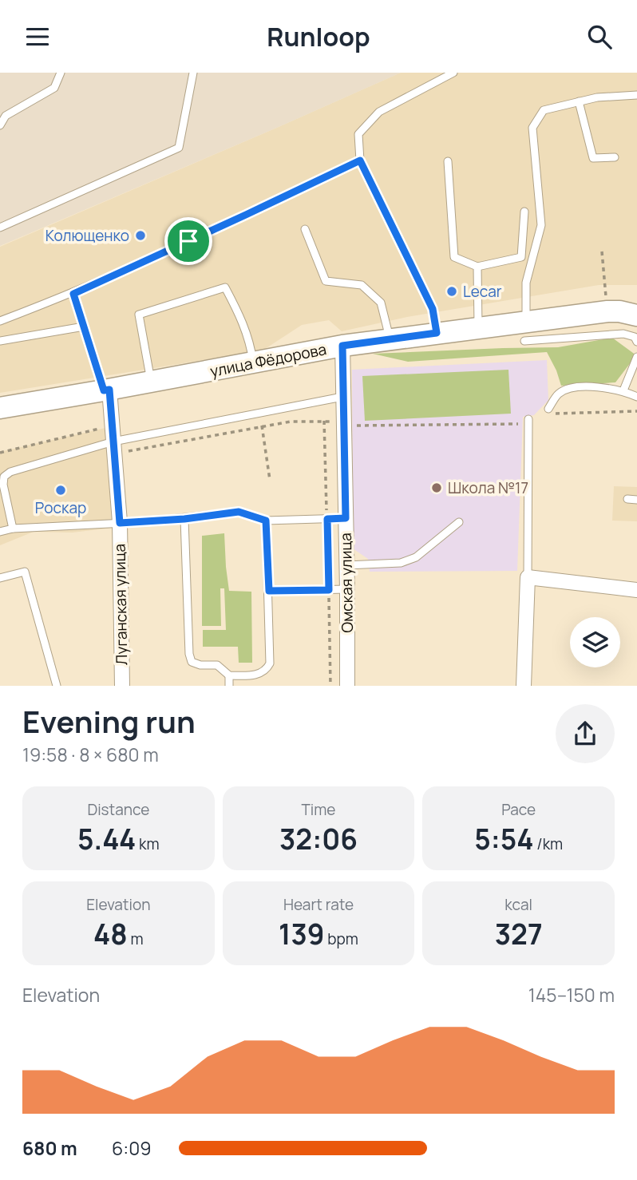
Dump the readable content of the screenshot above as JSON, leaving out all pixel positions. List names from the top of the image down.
{
  "streets": {
    "main road": ["улица Фёдорова"],
    "street": ["Омская улица", "Луганская улица"]
  },
  "crossings": [
    ["улица Фёдорова", "Омская улица"],
    ["улица Фёдорова", "Луганская улица"]
  ],
  "places": [
    "Колющенко",
    "Lecar",
    "Школа №17",
    "Роскар"
  ],
  "page": {
    "header": "Runloop",
    "heading": ["Evening run", "19:58 · 8 × 680 m"],
    "stats": [
      ["Distance", "5.44 km"],
      ["Time", "32:06"],
      ["Pace", "5:54 /km"],
      ["Elevation", "48 m"],
      ["Heart rate", "139 bpm"],
      ["kcal", "327"]
    ],
    "chart": ["Elevation", "145–150 m"],
    "list": [
      {
        "name": "680 m",
        "note": "6:09"
      }
    ]
  }
}
